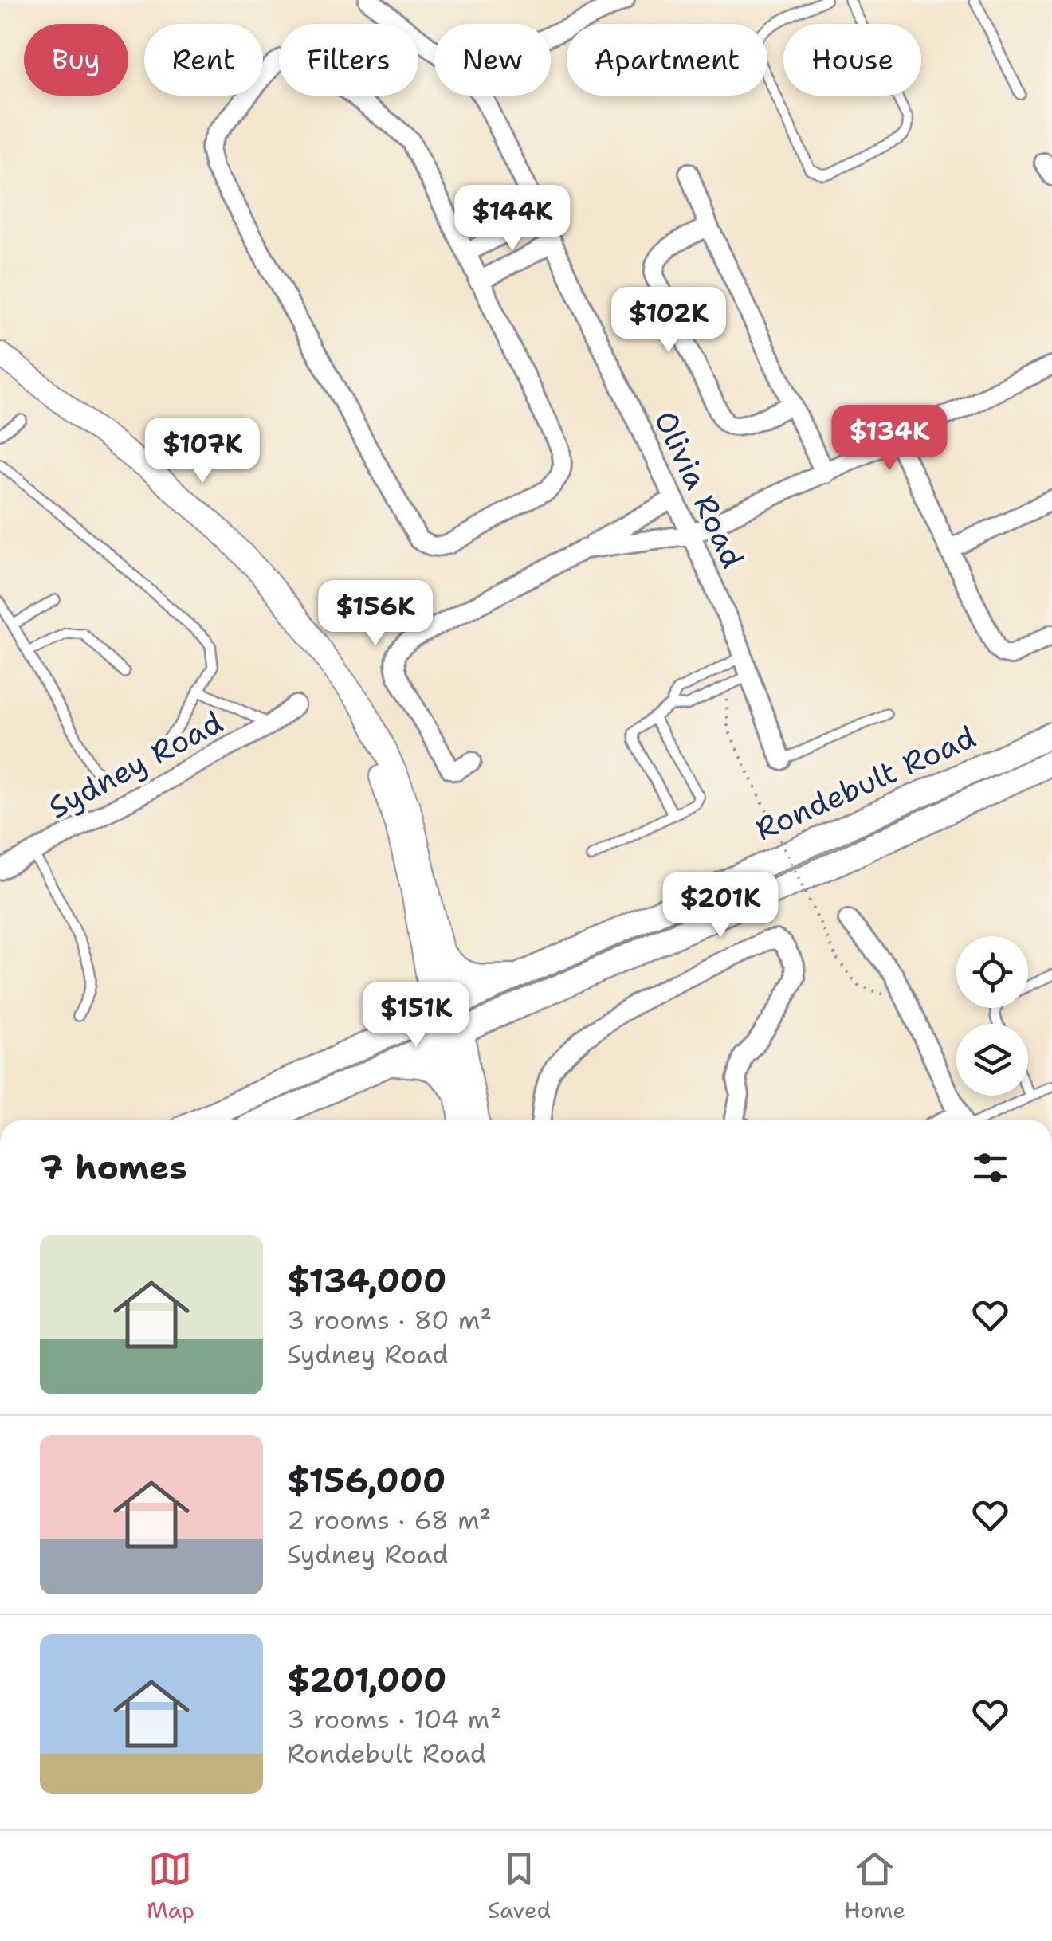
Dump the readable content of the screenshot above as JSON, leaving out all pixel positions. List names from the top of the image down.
{
  "streets": {
    "main road": ["Rondebult Road"],
    "street": ["Olivia Road", "Sydney Road"]
  },
  "page": {
    "chip": [
      "Buy",
      "Rent",
      "Filters",
      "New",
      "Apartment",
      "House"
    ],
    "price": [
      "$144K",
      "$102K",
      "$134K",
      "$107K",
      "$156K",
      "$201K",
      "$151K"
    ],
    "heading": "7 homes",
    "list": [
      {
        "name": "$134,000",
        "note": "3 rooms · 80 m² · Sydney Road"
      },
      {
        "name": "$156,000",
        "note": "2 rooms · 68 m² · Sydney Road"
      },
      {
        "name": "$201,000",
        "note": "3 rooms · 104 m² · Rondebult Road"
      }
    ],
    "tabs": ["Map", "Saved", "Home"]
  }
}
